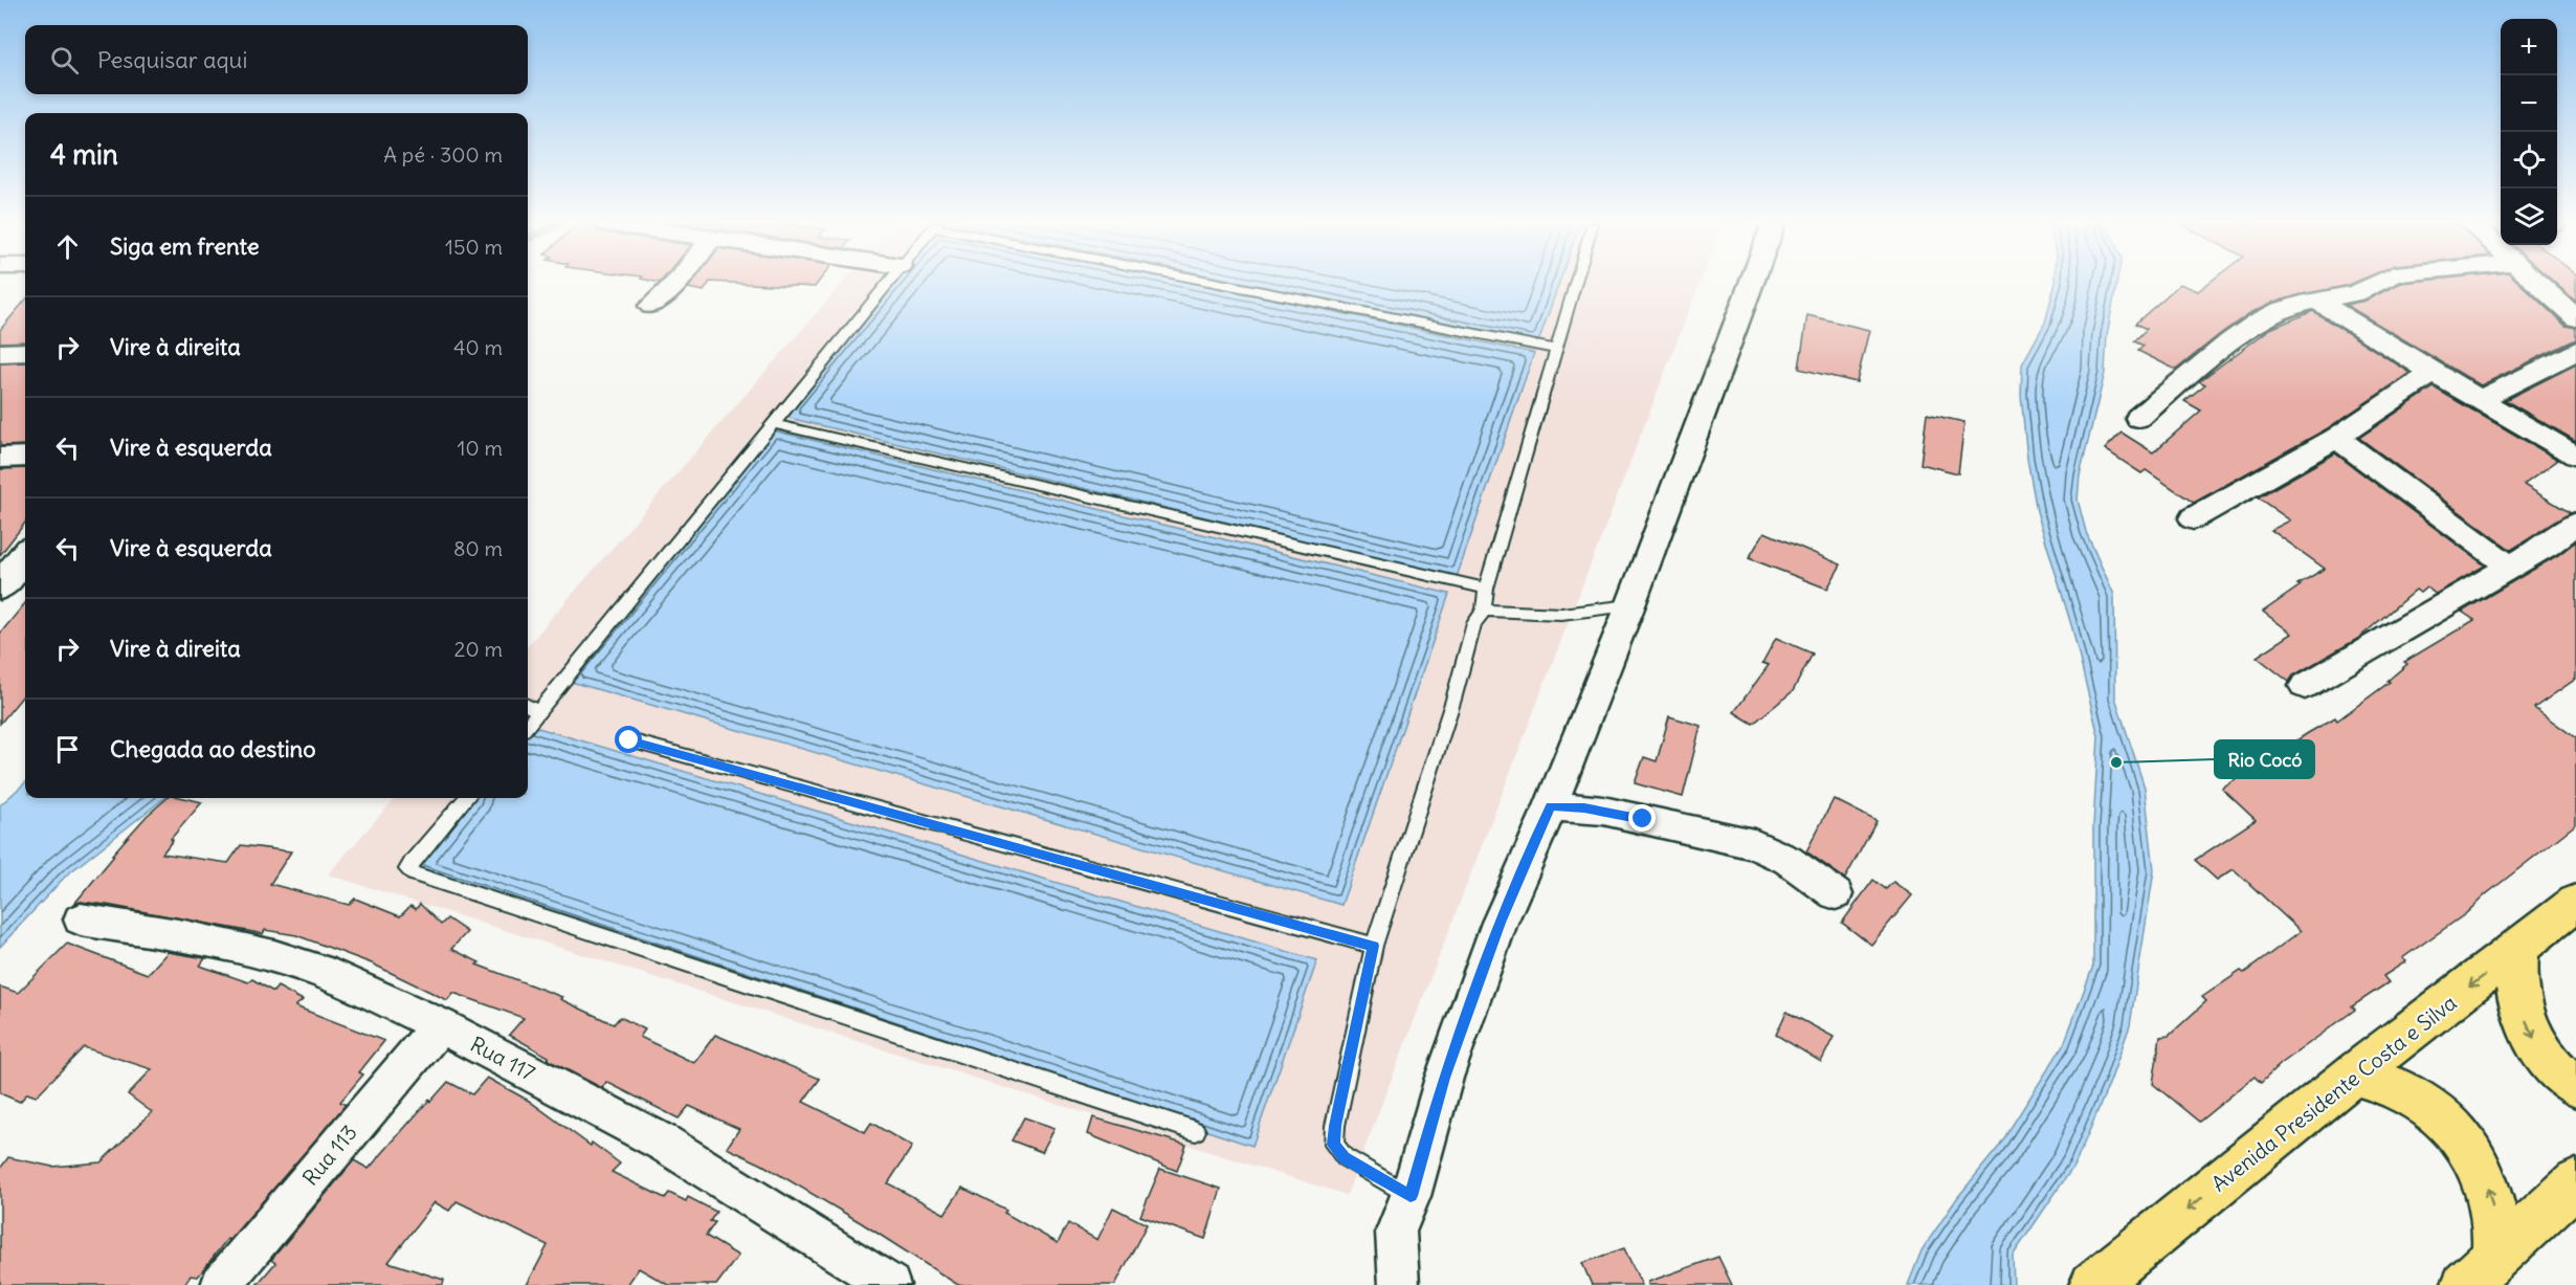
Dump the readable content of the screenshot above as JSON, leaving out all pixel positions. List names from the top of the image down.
{
  "streets": {
    "main road": ["Avenida Presidente Costa e Silva"],
    "street": ["Rua 117", "Rua 113"]
  },
  "crossings": [
    ["Rua 117", "Rua 113"]
  ],
  "one_way": ["Avenida Presidente Costa e Silva"],
  "places": ["Rio Cocó"],
  "page": {
    "map_buttons": ["+", "−"],
    "search": "Pesquisar aqui",
    "heading": ["4 min", "A pé · 300 m"],
    "list": [
      ["Siga em frente", "150 m"],
      ["Vire à direita", "40 m"],
      ["Vire à esquerda", "10 m"],
      ["Vire à esquerda", "80 m"],
      ["Vire à direita", "20 m"],
      "Chegada ao destino"
    ]
  }
}
